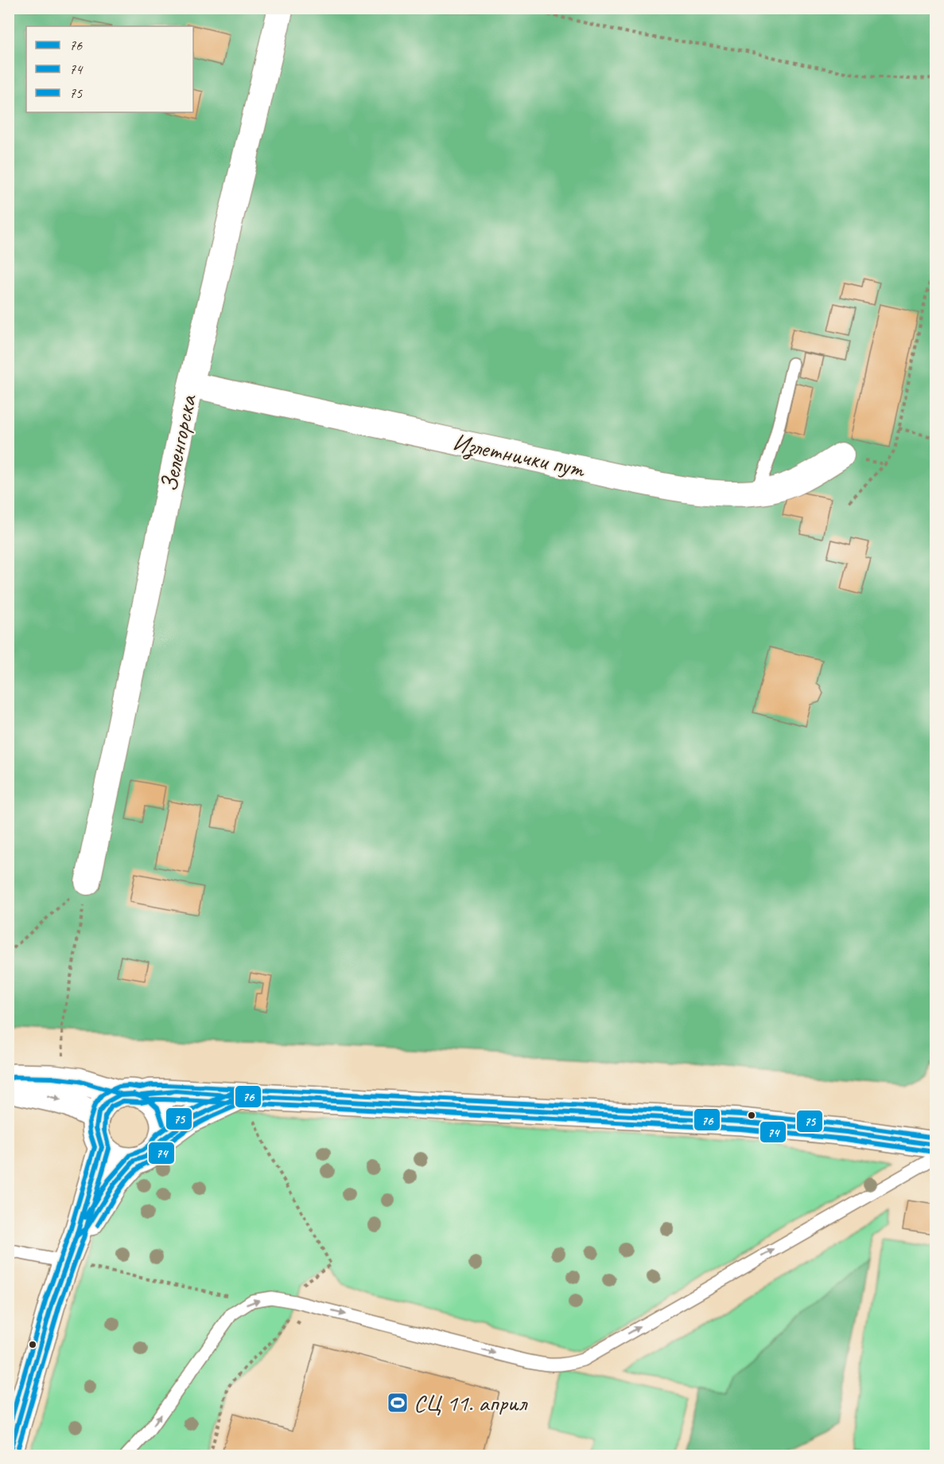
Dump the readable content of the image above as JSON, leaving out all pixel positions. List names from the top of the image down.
{
  "streets": {
    "street": ["Зеленгорска", "Излетнички пут"]
  },
  "crossings": [
    ["Зеленгорска", "Излетнички пут"]
  ],
  "places": {
    "sports": ["СЦ 11. април"]
  },
  "lines": ["transit line 76", "transit line 75", "transit line 74"],
  "legend": ["76", "74", "75"]
}
